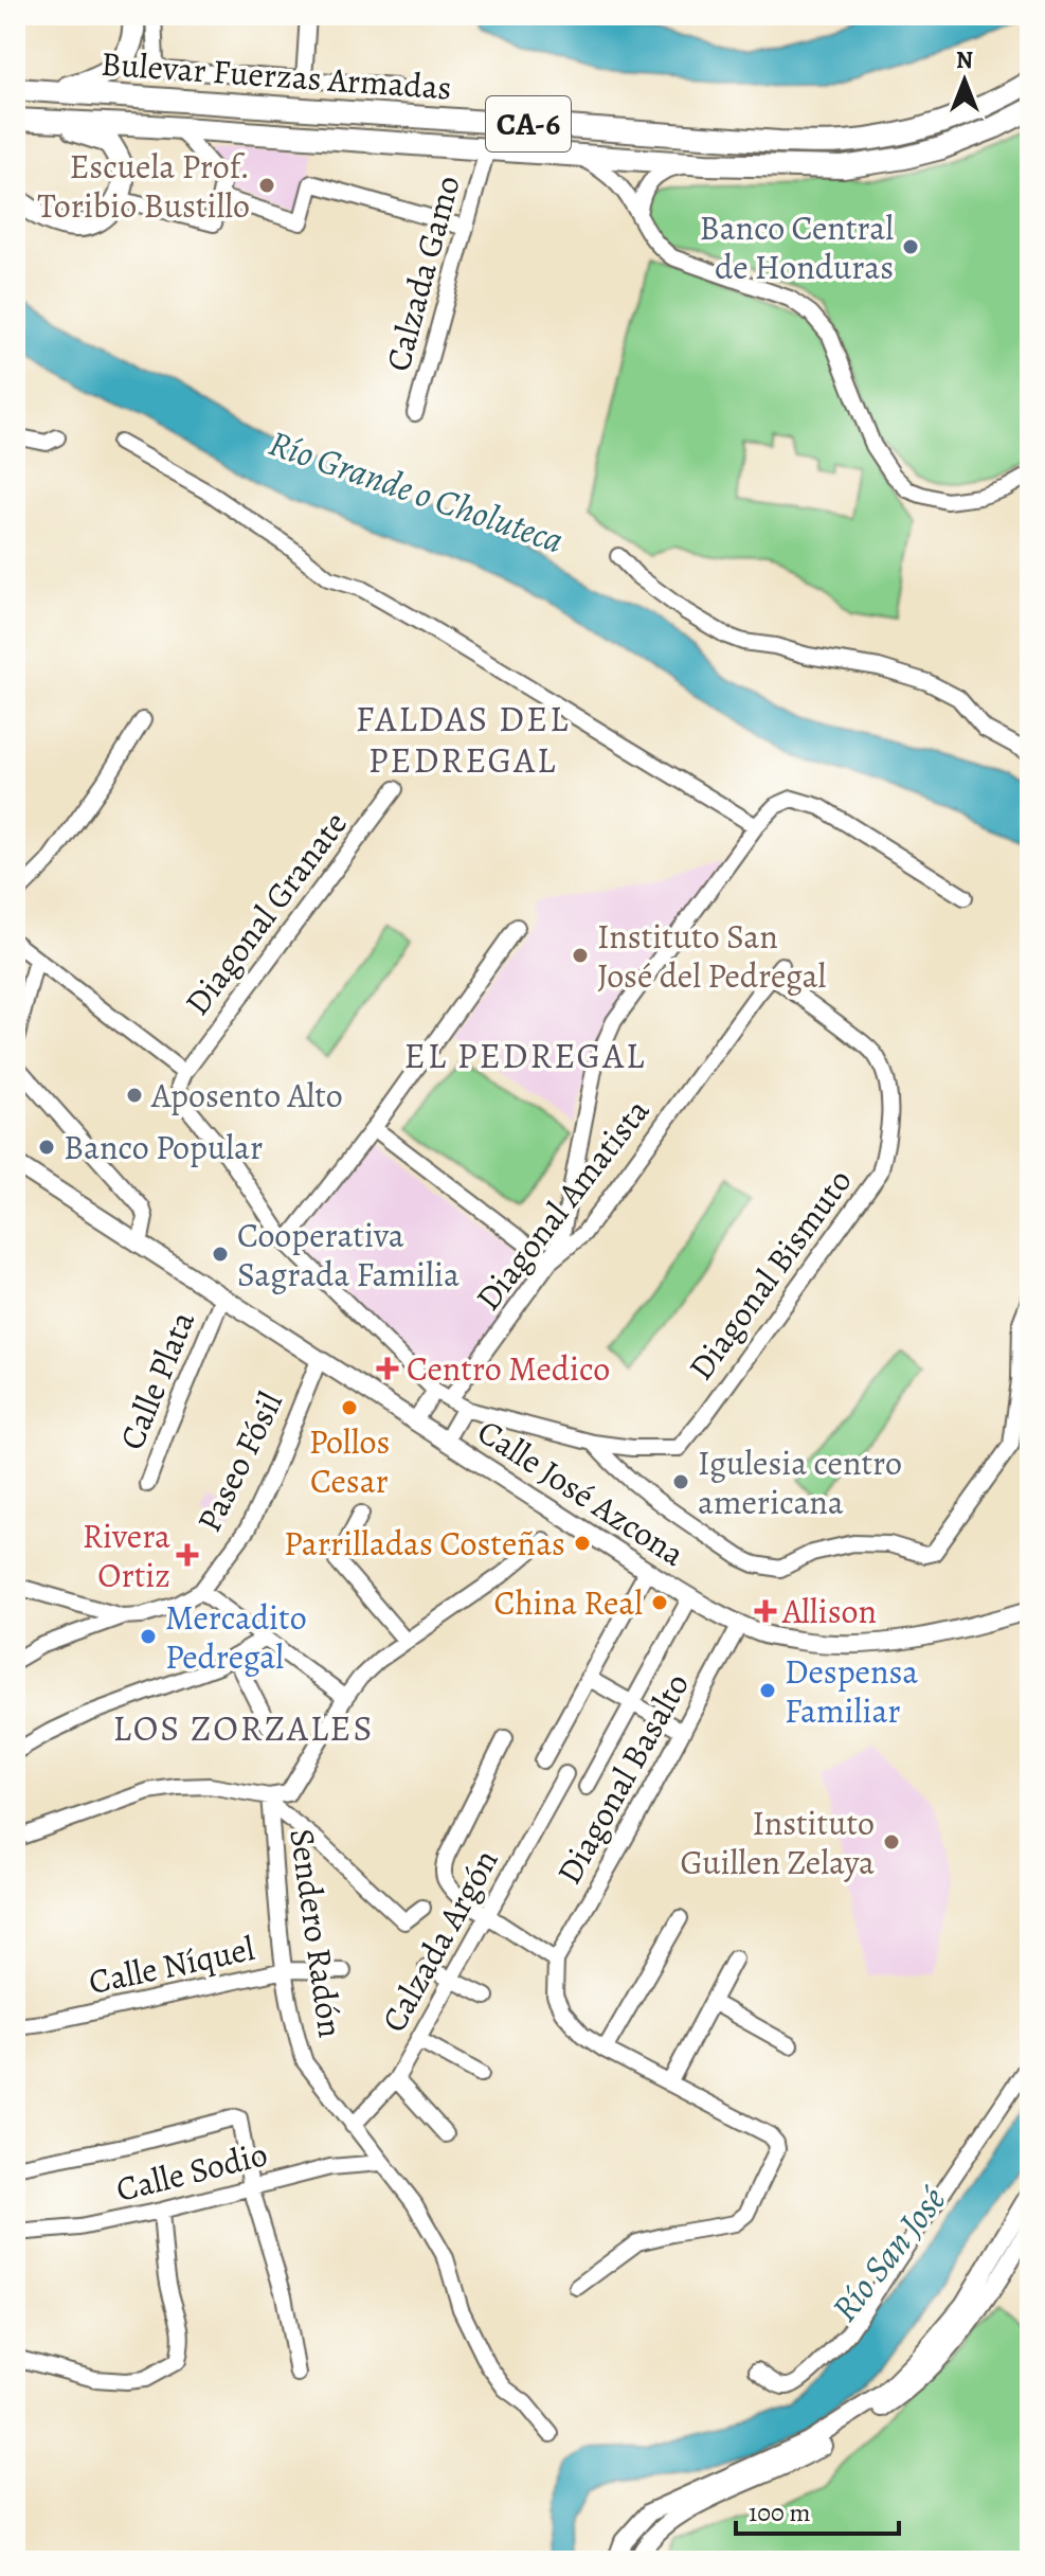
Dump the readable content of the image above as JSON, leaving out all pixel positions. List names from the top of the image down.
{
  "streets": {
    "highway": ["Bulevar Fuerzas Armadas", "CA-6"],
    "main road": ["Calle José Azcona"],
    "street": [
      "Calzada Gamo",
      "Diagonal Granate",
      "Diagonal Amatista",
      "Diagonal Bismuto",
      "Calle Plata",
      "Paseo Fósil",
      "Diagonal Basalto",
      "Sendero Radón",
      "Calzada Argón",
      "Calle Níquel",
      "Calle Sodio"
    ]
  },
  "crossings": [
    ["Bulevar Fuerzas Armadas", "Calzada Gamo"],
    ["Diagonal Amatista", "Diagonal Bismuto"],
    ["Calle Plata", "Calle José Azcona"],
    ["Paseo Fósil", "Calle José Azcona"],
    ["Calle José Azcona", "Diagonal Basalto"],
    ["Sendero Radón", "Calzada Argón"],
    ["Sendero Radón", "Calle Níquel"],
    ["Sendero Radón", "Calle Sodio"]
  ],
  "districts": ["FALDAS DEL PEDREGAL", "EL PEDREGAL", "LOS ZORZALES"],
  "water": ["Río Grande o Choluteca", "Río San José"],
  "places": {
    "other": [
      "Escuela Prof. Toribio Bustillo",
      "Banco Central de Honduras",
      "Instituto San José del Pedregal",
      "Aposento Alto",
      "Banco Popular",
      "Cooperativa Sagrada Familia",
      "Pollos Cesar",
      "Igulesia centro americana",
      "Parrilladas Costeñas",
      "China Real",
      "Mercadito Pedregal",
      "Despensa Familiar",
      "Instituto Guillen Zelaya"
    ],
    "health": ["Centro Medico", "Rivera Ortiz", "Allison"]
  },
  "scale_bar": "100 m",
  "north": "top"
}
